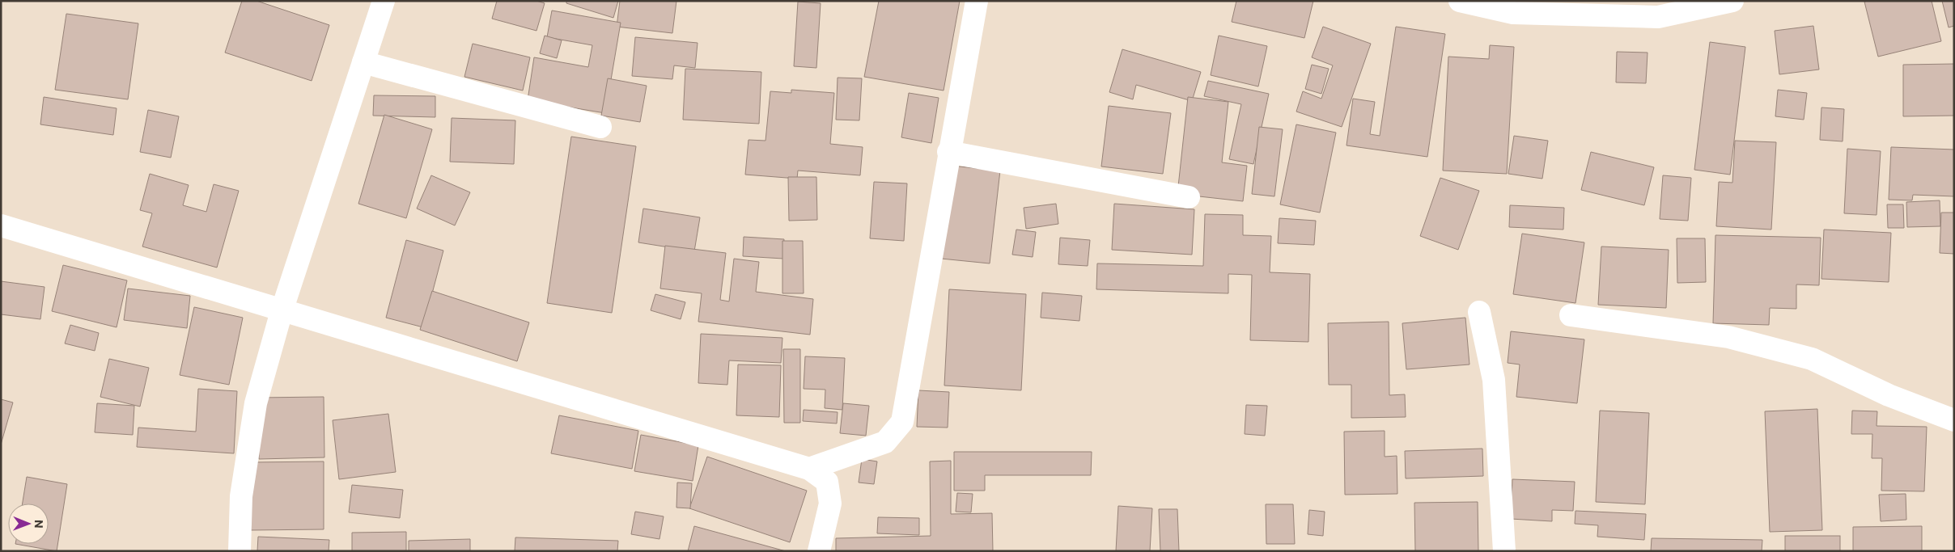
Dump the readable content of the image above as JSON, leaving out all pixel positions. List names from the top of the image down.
{
  "north": "right"
}
